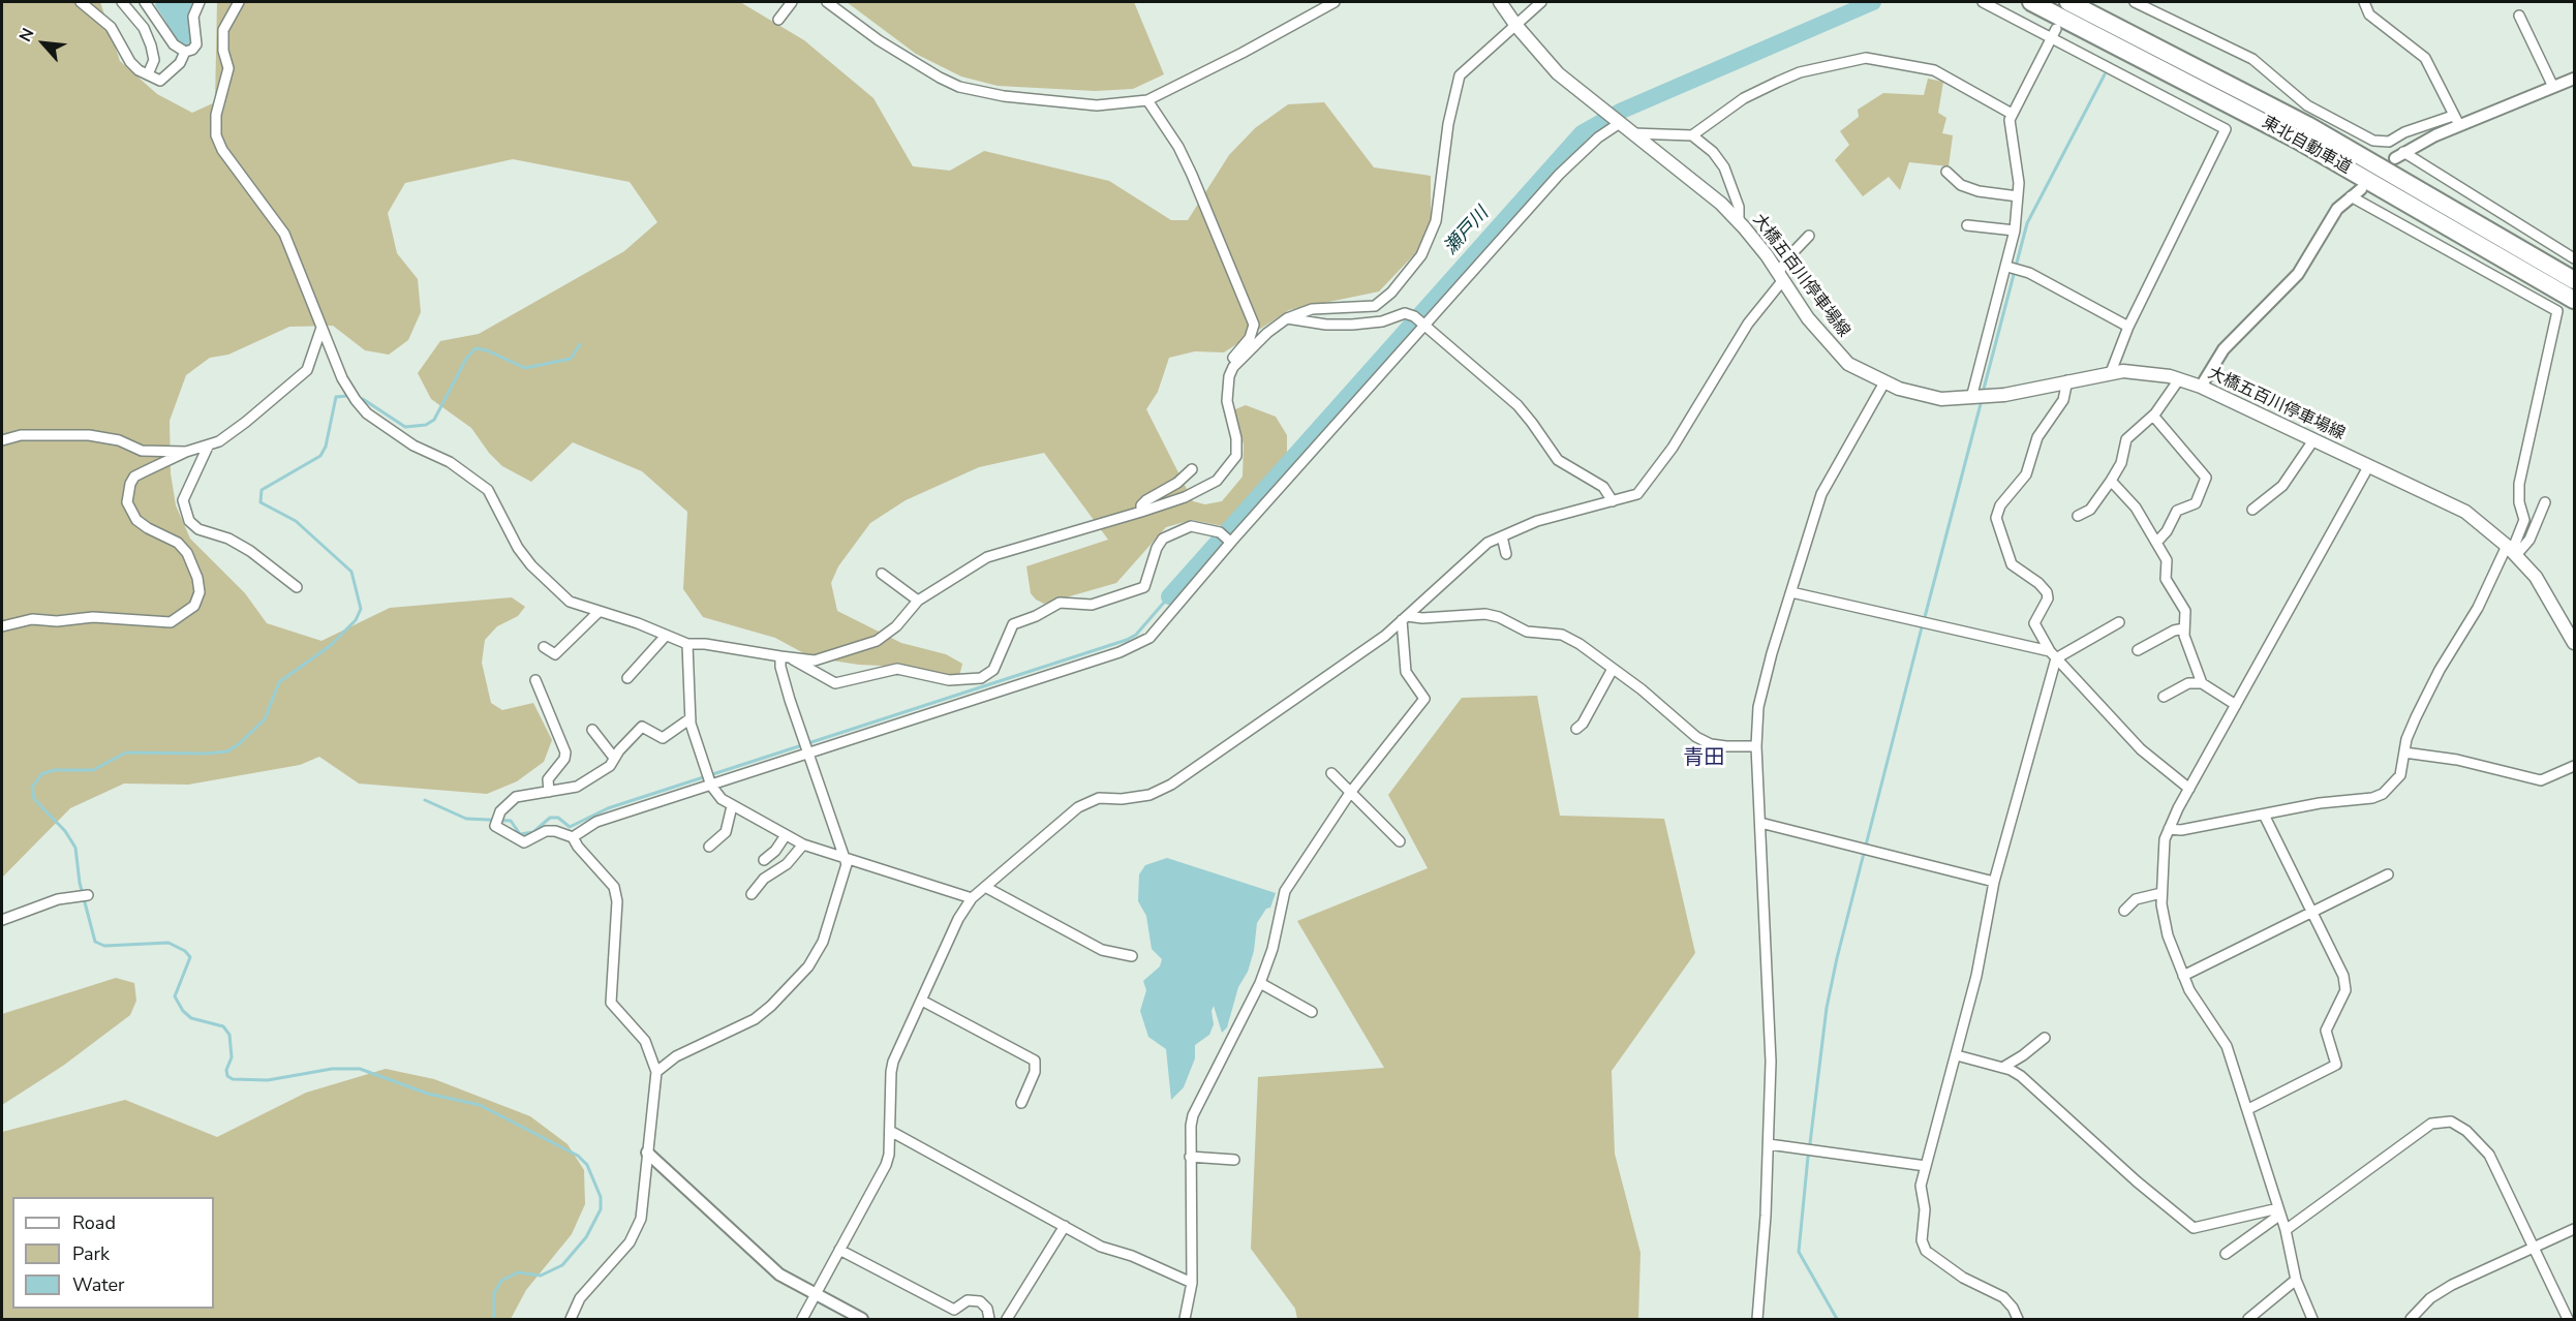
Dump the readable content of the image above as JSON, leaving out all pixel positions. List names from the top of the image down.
{
  "streets": {
    "highway": ["東北自動車道"],
    "main road": ["大橋五百川停車場線"]
  },
  "districts": ["青田"],
  "water": ["瀬戸川"],
  "legend": ["Road", "Park", "Water"],
  "north": "top left"
}
